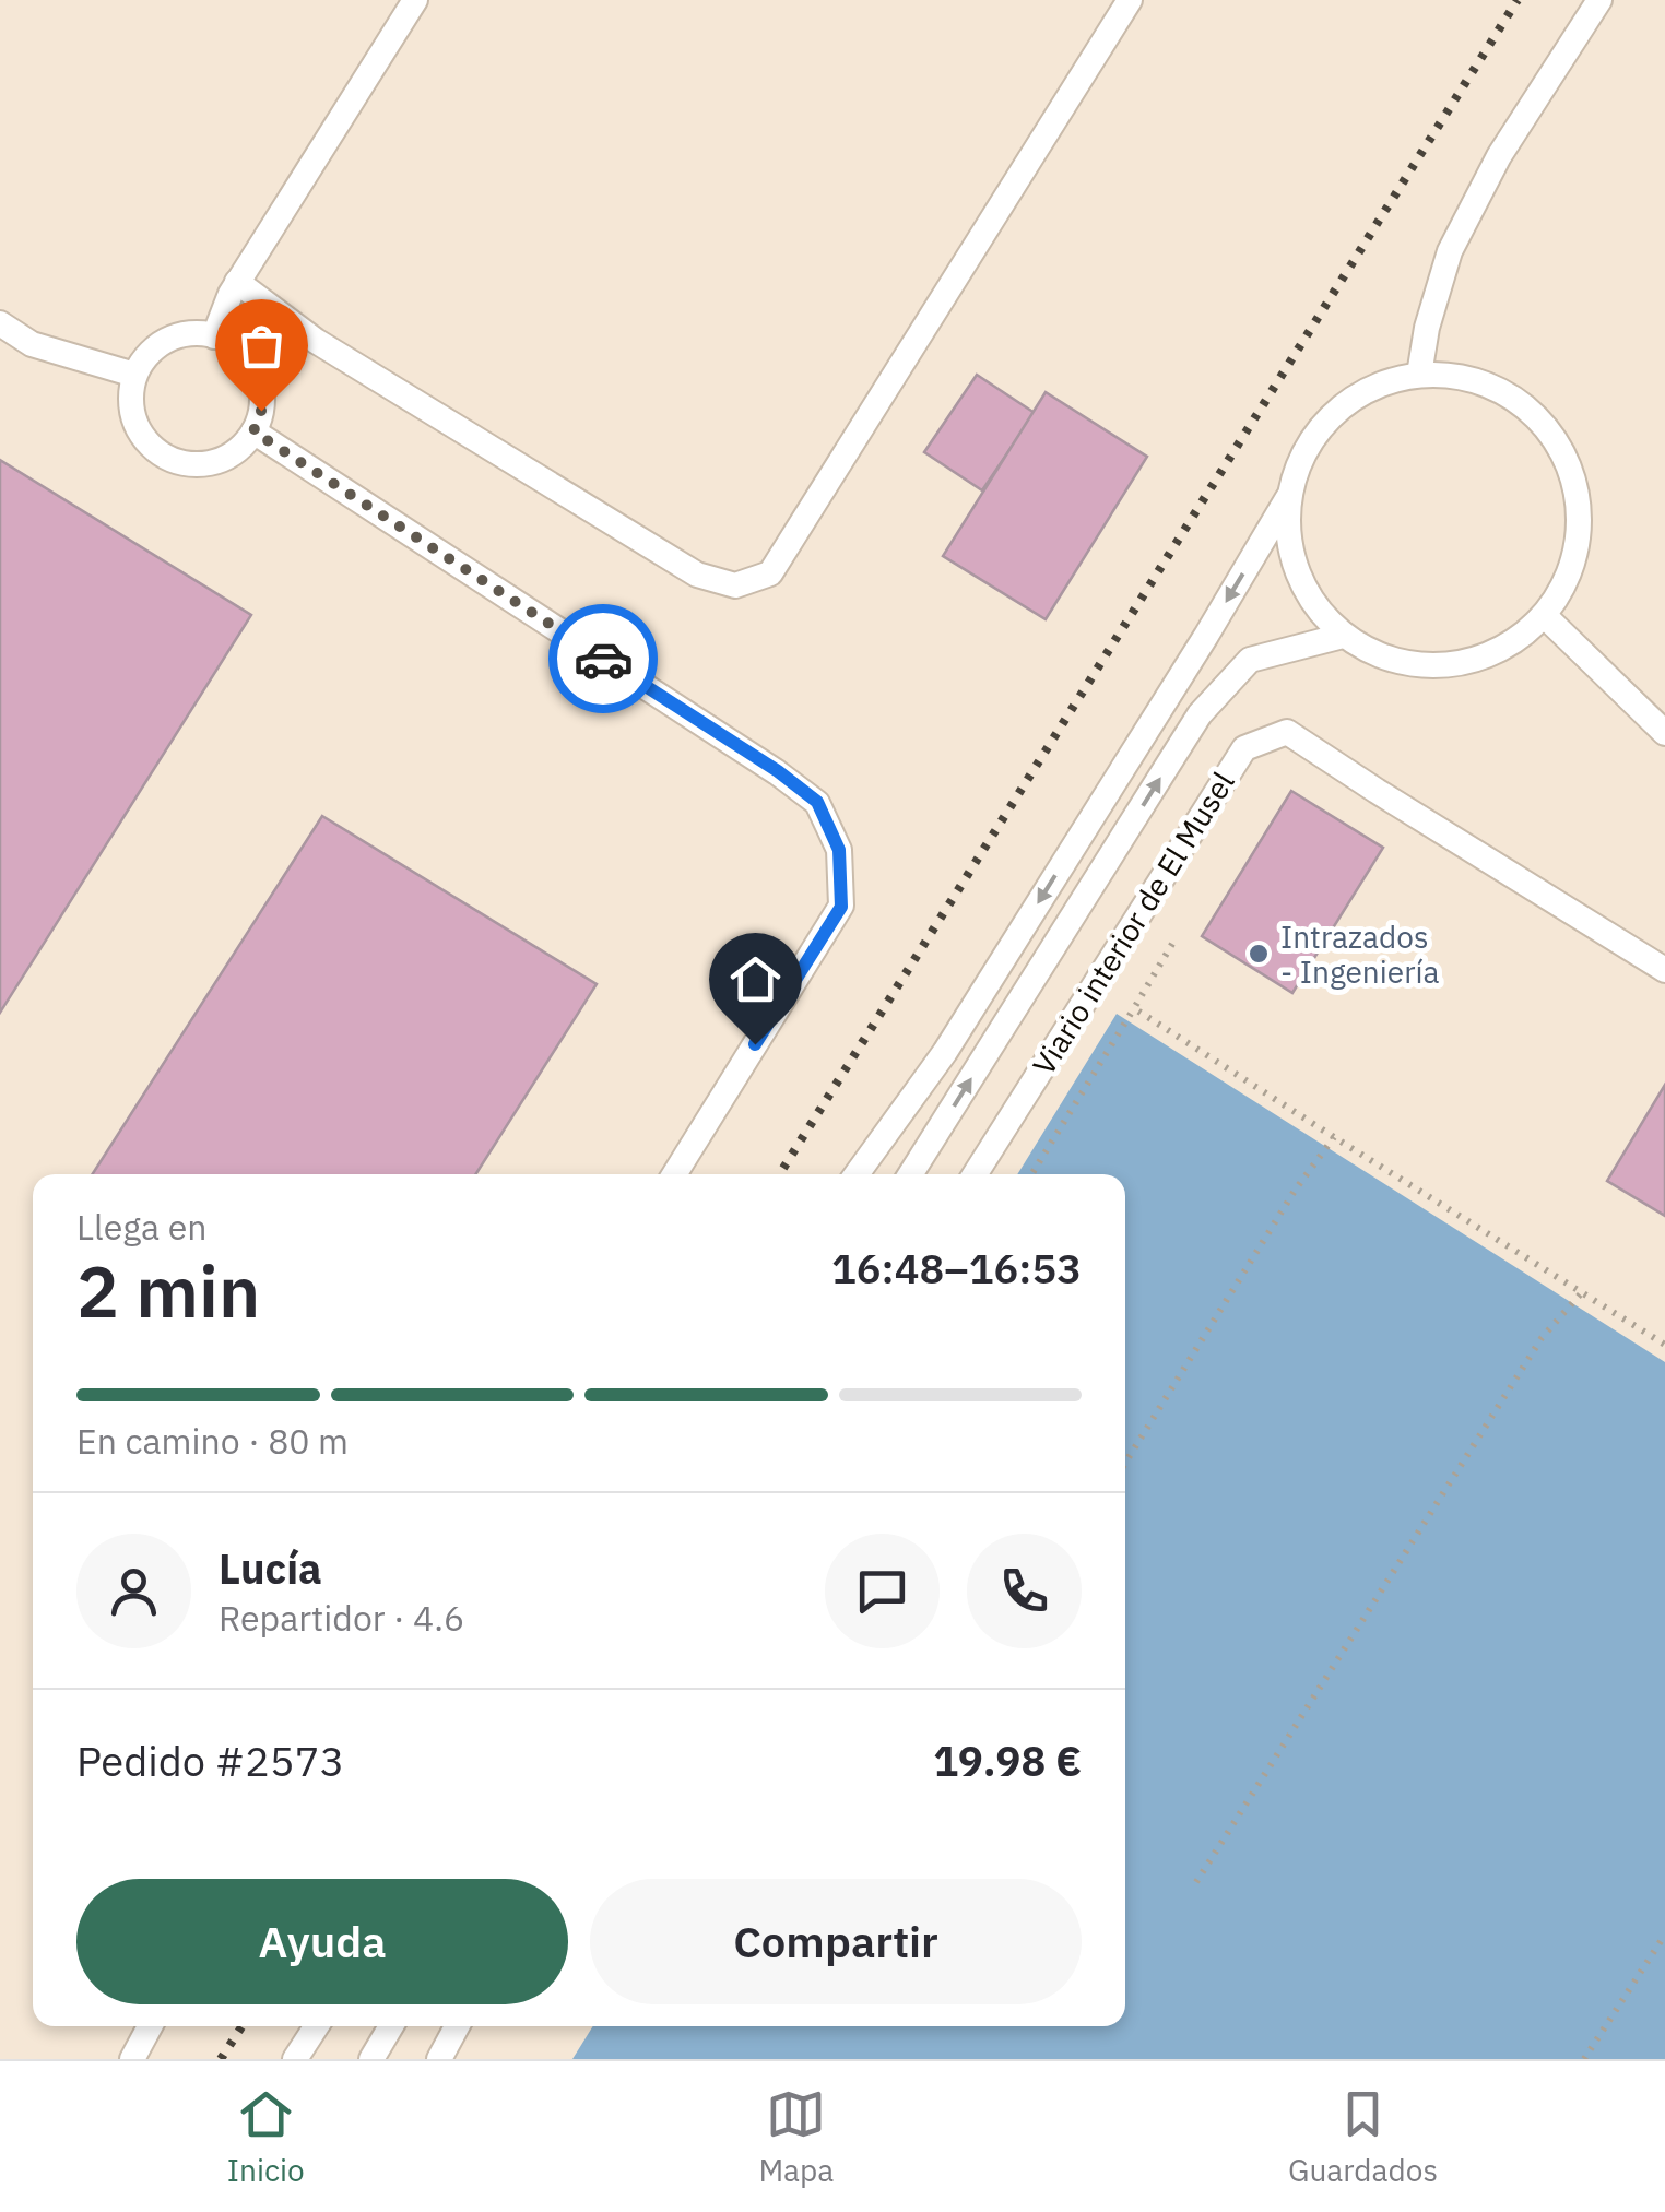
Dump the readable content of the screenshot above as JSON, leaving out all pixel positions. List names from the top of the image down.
{
  "streets": {
    "lane": ["Viario interior de El Musel"]
  },
  "places": ["Intrazados - Ingeniería"],
  "page": {
    "heading": ["2 min", "Llega en", "16:48–16:53"],
    "panel": [
      "Lucía",
      "Repartidor · 4.6",
      "Pedido #2573",
      "19.98 €"
    ],
    "bar": "En camino · 80 m",
    "buttons": ["Ayuda", "Compartir"],
    "tabs": ["Inicio", "Mapa", "Guardados"]
  }
}
